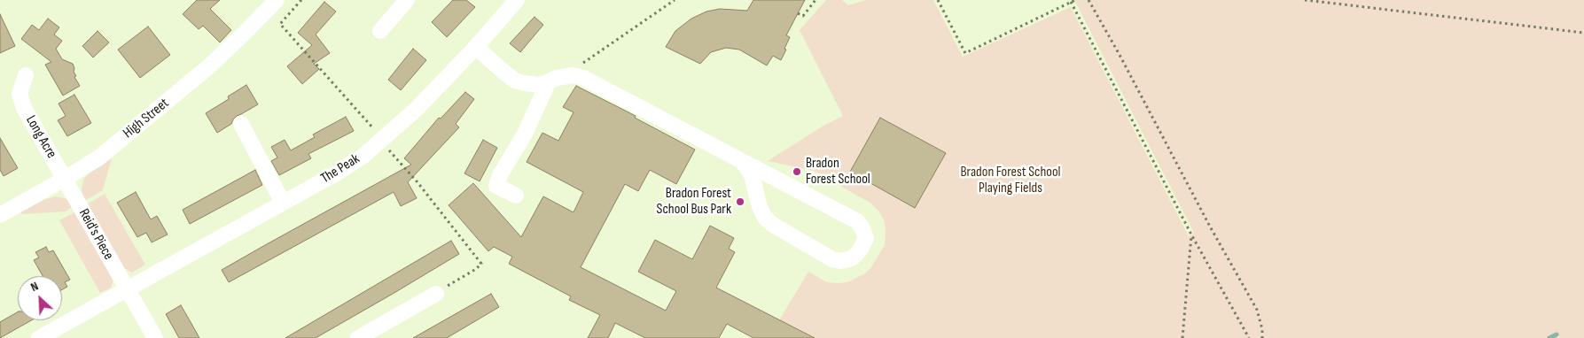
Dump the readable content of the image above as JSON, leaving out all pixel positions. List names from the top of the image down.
{
  "streets": {
    "street": [
      "High Street",
      "Long Acre",
      "The Peak",
      "Reid's Piece"
    ]
  },
  "crossings": [
    ["High Street", "Long Acre"],
    ["High Street", "Reid's Piece"],
    ["Long Acre", "Reid's Piece"],
    ["The Peak", "Reid's Piece"]
  ],
  "parks": ["Bradon Forest School Playing Fields"],
  "places": ["Bradon Forest School", "Bradon Forest School Bus Park"],
  "north": "top left"
}
